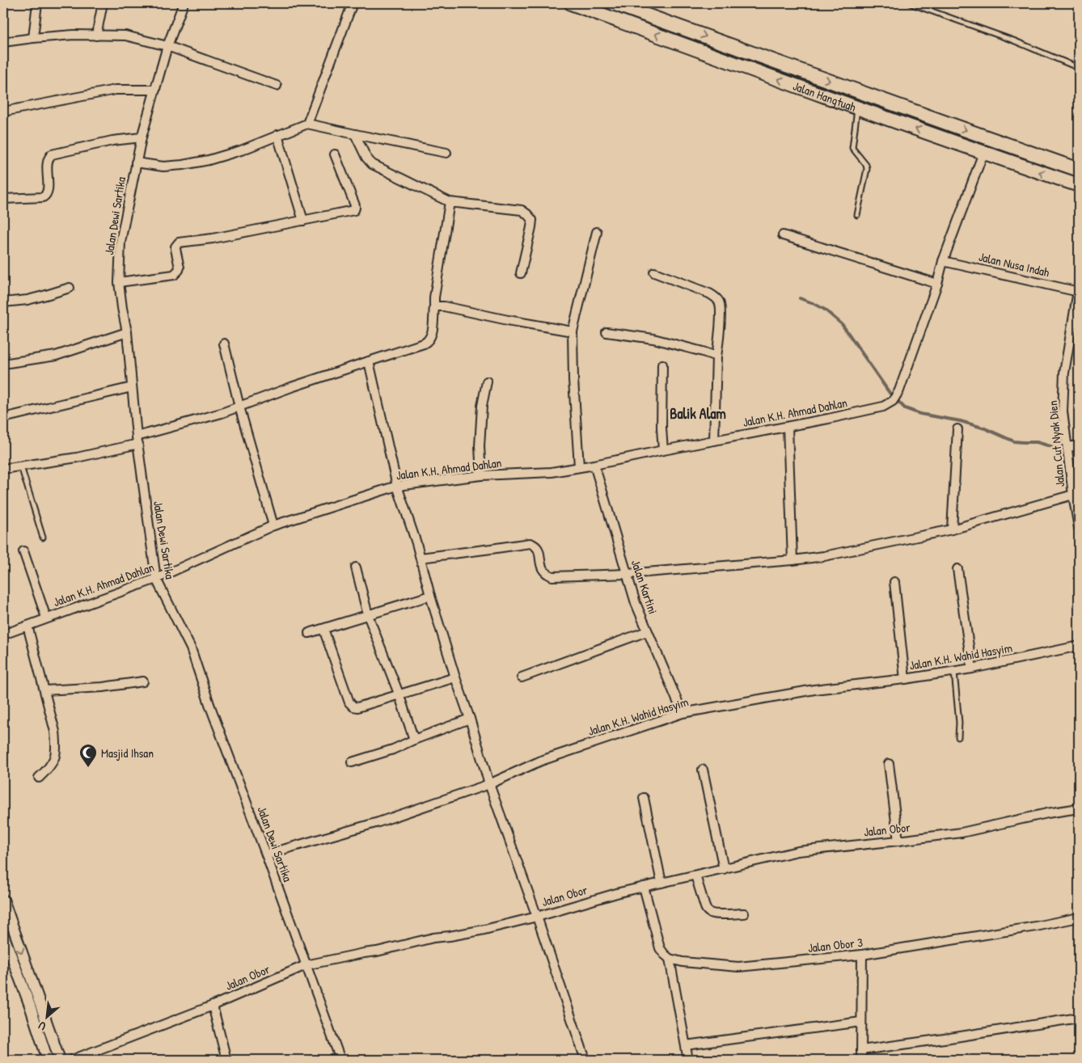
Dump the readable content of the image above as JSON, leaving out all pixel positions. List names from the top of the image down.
{
  "streets": {
    "highway": ["Jalan Hangtuah"],
    "street": [
      "Jalan Dewi Sartika",
      "Jalan Nusa Indah",
      "Jalan K.H. Ahmad Dahlan",
      "Jalan Cut Nyak Dien",
      "Jalan Kartini",
      "Jalan K.H. Wahid Hasyim",
      "Jalan Obor",
      "Jalan Obor 3"
    ]
  },
  "crossings": [
    ["Jalan Dewi Sartika", "Jalan K.H. Ahmad Dahlan"],
    ["Jalan Dewi Sartika", "Jalan K.H. Wahid Hasyim"],
    ["Jalan Dewi Sartika", "Jalan Obor"],
    ["Jalan Nusa Indah", "Jalan Cut Nyak Dien"],
    ["Jalan K.H. Ahmad Dahlan", "Jalan Kartini"],
    ["Jalan Kartini", "Jalan K.H. Wahid Hasyim"]
  ],
  "districts": ["Balik Alam"],
  "places": {
    "mosque": ["Masjid Ihsan"]
  },
  "north": "bottom left"
}
